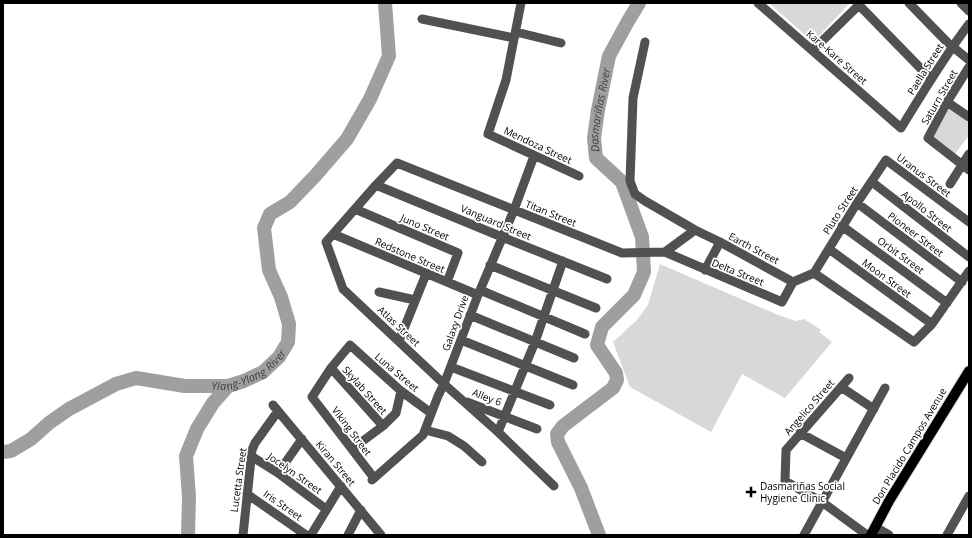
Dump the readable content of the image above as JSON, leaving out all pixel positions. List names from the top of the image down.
{
  "streets": {
    "main road": ["Don Placido Campos Avenue"],
    "street": [
      "Kare-Kare Street",
      "Paella Street",
      "Saturn Street",
      "Mendoza Street",
      "Uranus Street",
      "Pluto Street",
      "Apollo Street",
      "Titan Street",
      "Vanguard Street",
      "Juno Street",
      "Pioneer Street",
      "Earth Street",
      "Redstone Street",
      "Orbit Street",
      "Delta Street",
      "Moon Street",
      "Galaxy Drive",
      "Atlas Street",
      "Luna Street",
      "Skylab Street",
      "Alley 6",
      "Angelico Street",
      "Viking Street",
      "Kiran Street",
      "Jocelyn Street",
      "Lucetta Street",
      "Iris Street"
    ]
  },
  "crossings": [
    ["Kare-Kare Street", "Paella Street"],
    ["Mendoza Street", "Galaxy Drive"],
    ["Uranus Street", "Pluto Street"],
    ["Pluto Street", "Apollo Street"],
    ["Pluto Street", "Pioneer Street"],
    ["Pluto Street", "Orbit Street"],
    ["Pluto Street", "Moon Street"],
    ["Titan Street", "Delta Street"],
    ["Titan Street", "Galaxy Drive"],
    ["Titan Street", "Atlas Street"],
    ["Vanguard Street", "Galaxy Drive"],
    ["Vanguard Street", "Atlas Street"],
    ["Juno Street", "Redstone Street"],
    ["Juno Street", "Atlas Street"],
    ["Earth Street", "Delta Street"],
    ["Redstone Street", "Galaxy Drive"],
    ["Redstone Street", "Atlas Street"],
    ["Galaxy Drive", "Atlas Street"],
    ["Galaxy Drive", "Luna Street"],
    ["Galaxy Drive", "Viking Street"],
    ["Atlas Street", "Alley 6"],
    ["Luna Street", "Skylab Street"],
    ["Luna Street", "Viking Street"],
    ["Skylab Street", "Viking Street"],
    ["Kiran Street", "Lucetta Street"],
    ["Jocelyn Street", "Lucetta Street"],
    ["Lucetta Street", "Iris Street"]
  ],
  "water": ["Dasmariñas River", "Ylang-Ylang River"],
  "places": {
    "health": ["Dasmariñas Social Hygiene Clinic"]
  }
}
